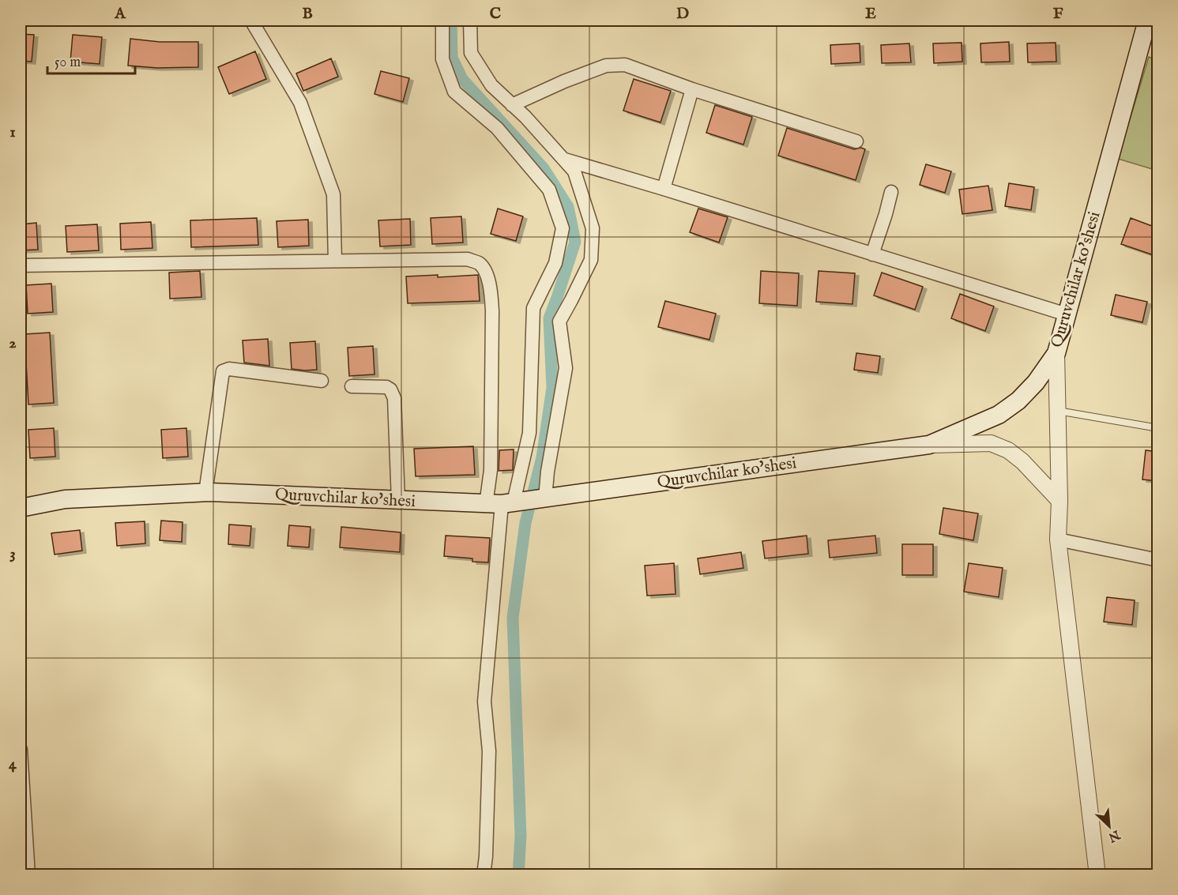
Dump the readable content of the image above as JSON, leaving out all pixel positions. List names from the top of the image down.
{
  "streets": {
    "main road": ["Quruvchilar ko'shesi"]
  },
  "scale_bar": "50 m",
  "north": "bottom right",
  "grid": {
    "columns": [
      "A",
      "B",
      "C",
      "D",
      "E",
      "F"
    ],
    "rows": [
      "1",
      "2",
      "3",
      "4"
    ]
  }
}
